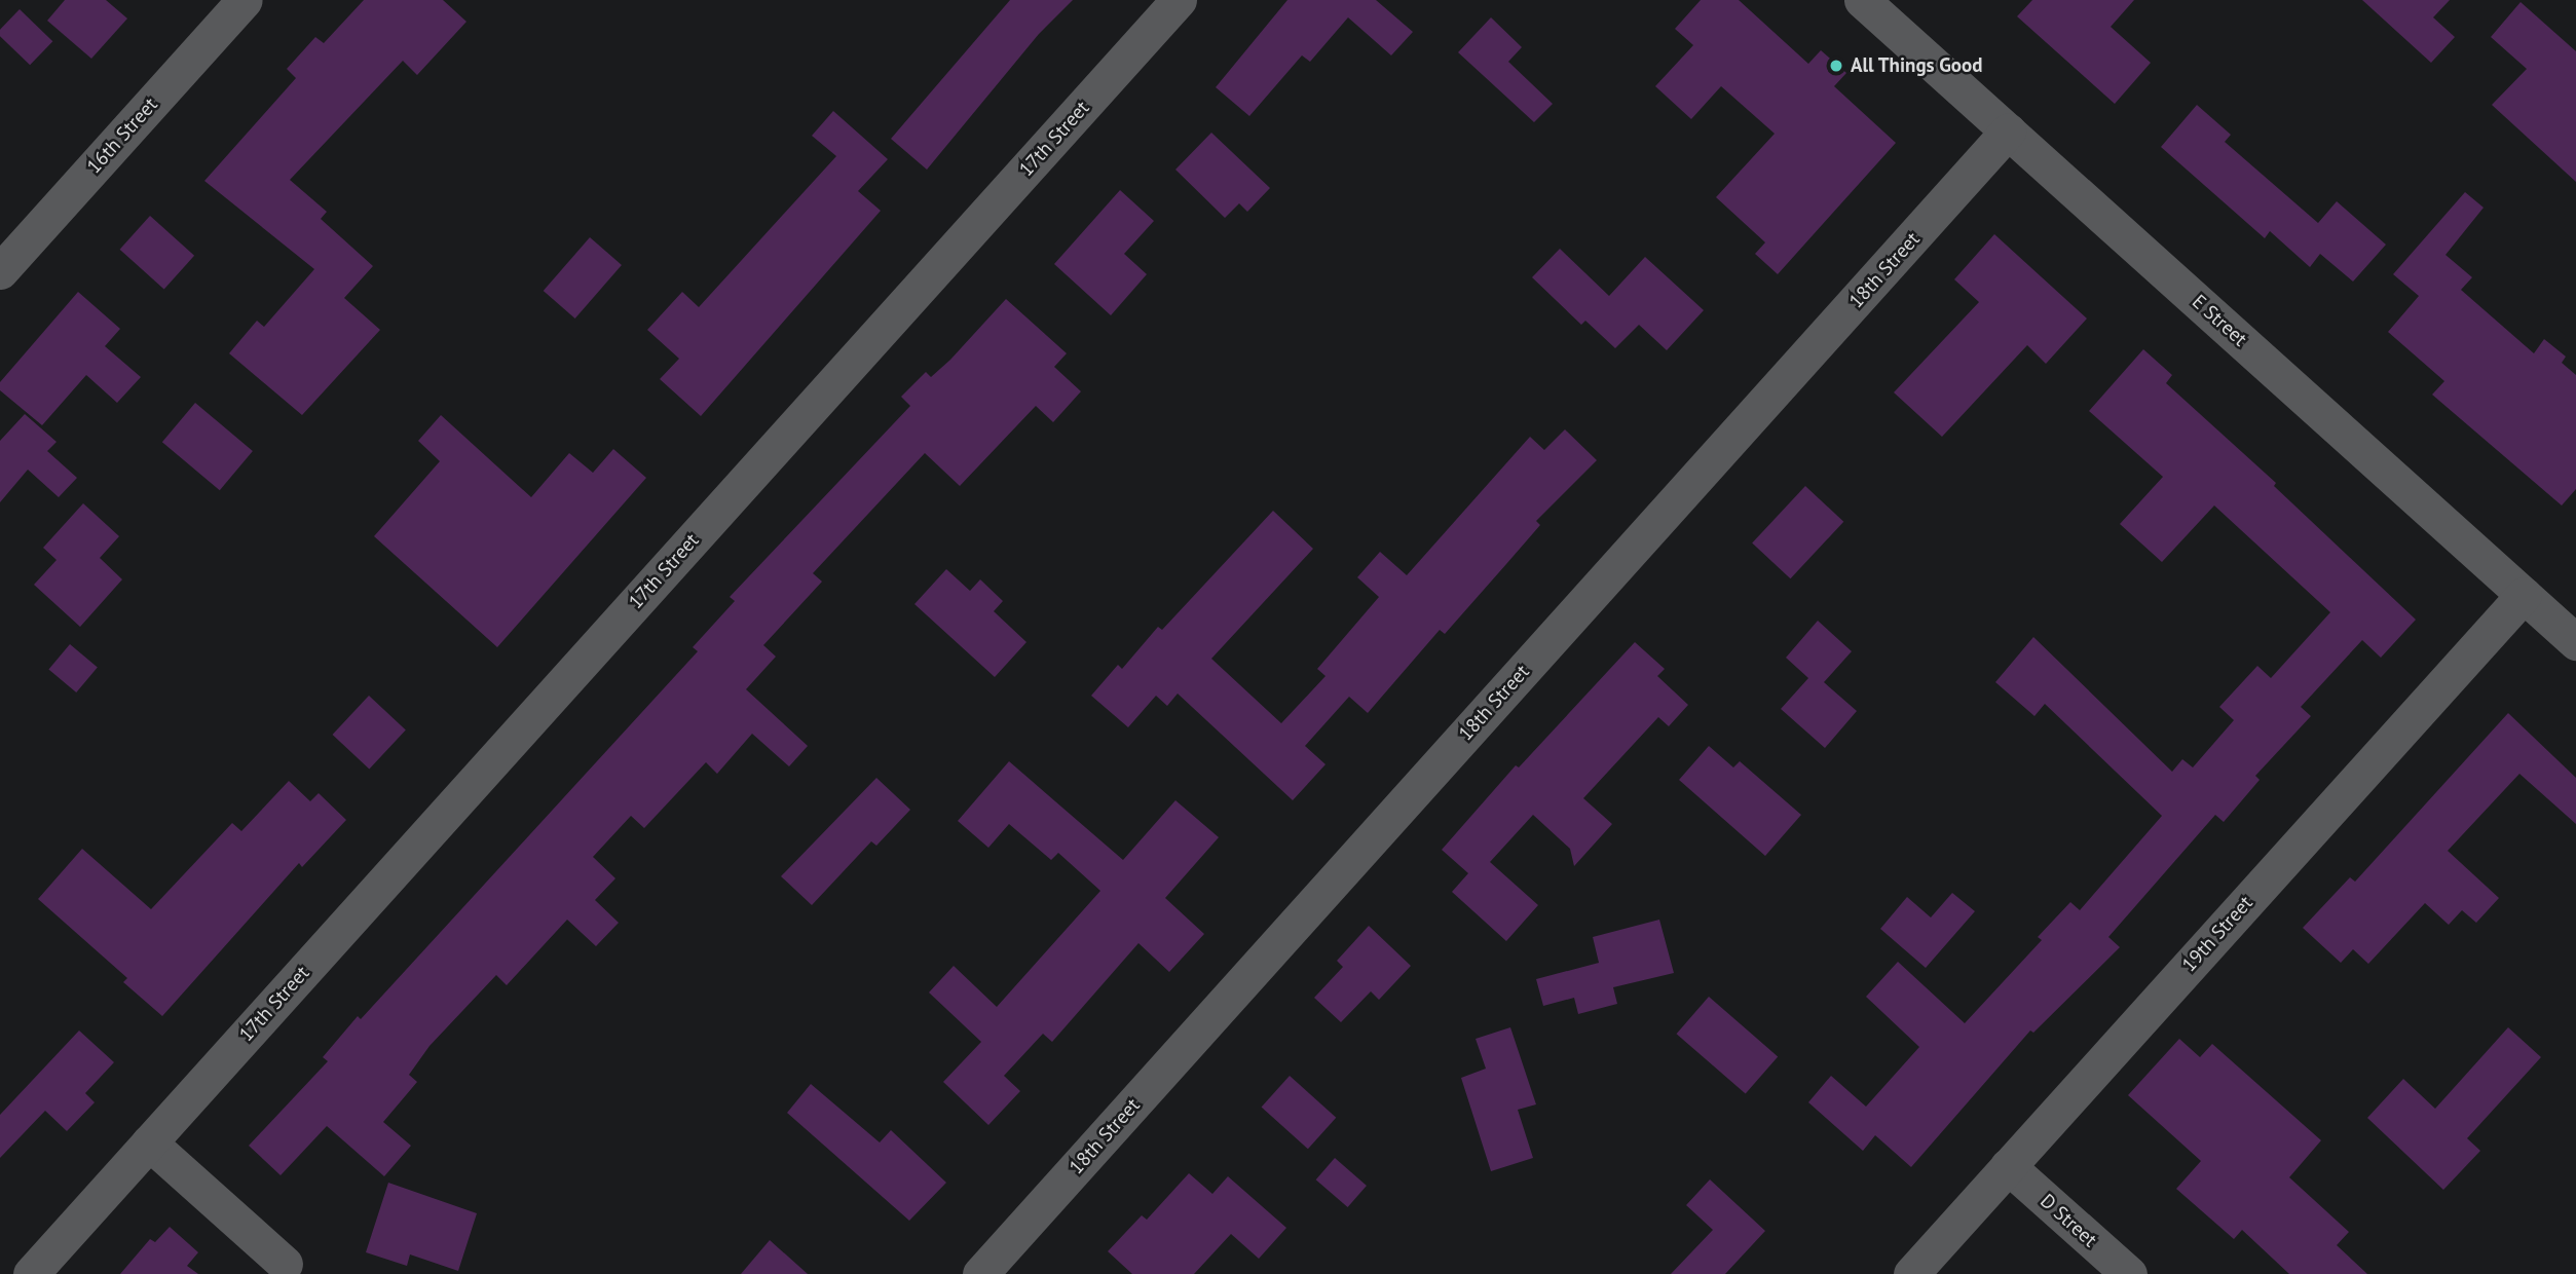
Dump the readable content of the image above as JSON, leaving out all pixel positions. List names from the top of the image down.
{
  "streets": {
    "street": [
      "16th Street",
      "17th Street",
      "18th Street",
      "E Street",
      "19th Street",
      "D Street"
    ]
  },
  "crossings": [
    ["18th Street", "E Street"],
    ["E Street", "19th Street"],
    ["19th Street", "D Street"]
  ],
  "places": ["All Things Good"]
}
